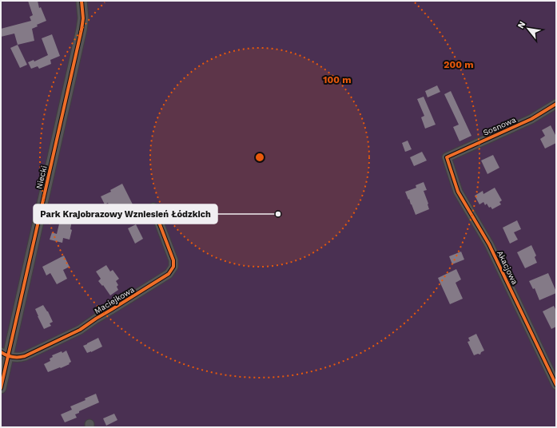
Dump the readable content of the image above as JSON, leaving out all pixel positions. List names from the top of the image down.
{
  "streets": {
    "street": [
      "Sosnowa",
      "Niecki",
      "Akacjowa",
      "Maciejkowa"
    ]
  },
  "crossings": [
    ["Sosnowa", "Akacjowa"],
    ["Niecki", "Maciejkowa"]
  ],
  "places": ["Park Krajobrazowy Wzniesień Łódzkich"],
  "north": "top left",
  "rings": ["200 m", "100 m"]
}
